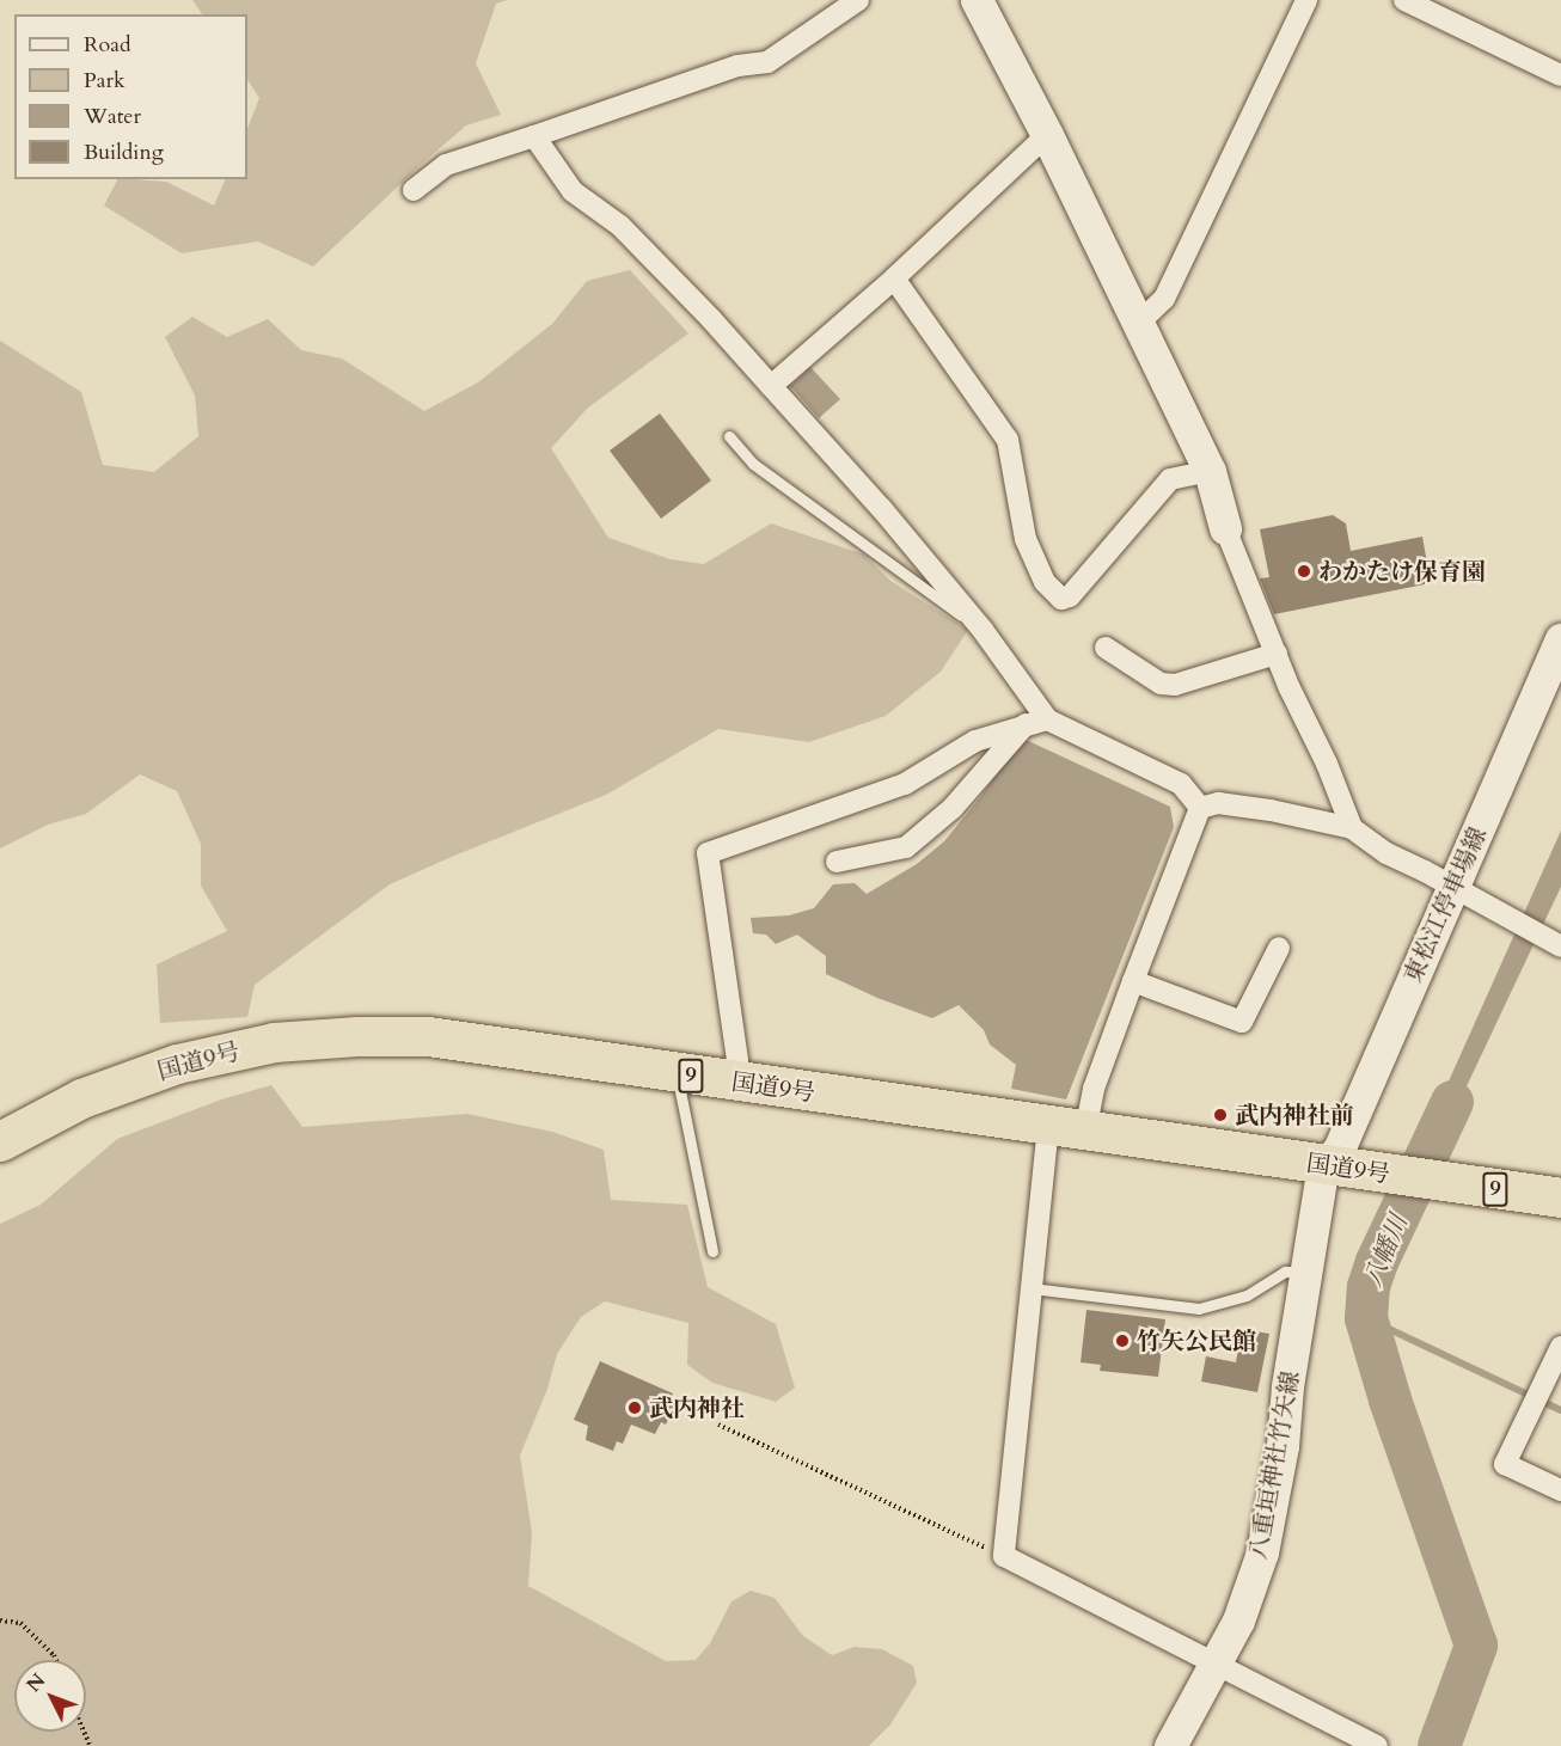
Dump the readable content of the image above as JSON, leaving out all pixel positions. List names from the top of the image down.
{
  "streets": {
    "highway": ["国道9号", "9"],
    "main road": ["東松江停車場線", "八重垣神社竹矢線"]
  },
  "crossings": [
    ["東松江停車場線", "国道9号"],
    ["東松江停車場線", "八重垣神社竹矢線"],
    ["国道9号", "八重垣神社竹矢線"]
  ],
  "water": ["八幡川"],
  "places": [
    "わかたけ保育園",
    "武内神社前",
    "竹矢公民館",
    "武内神社"
  ],
  "legend": [
    "Road",
    "Park",
    "Water",
    "Building"
  ],
  "north": "top left"
}
